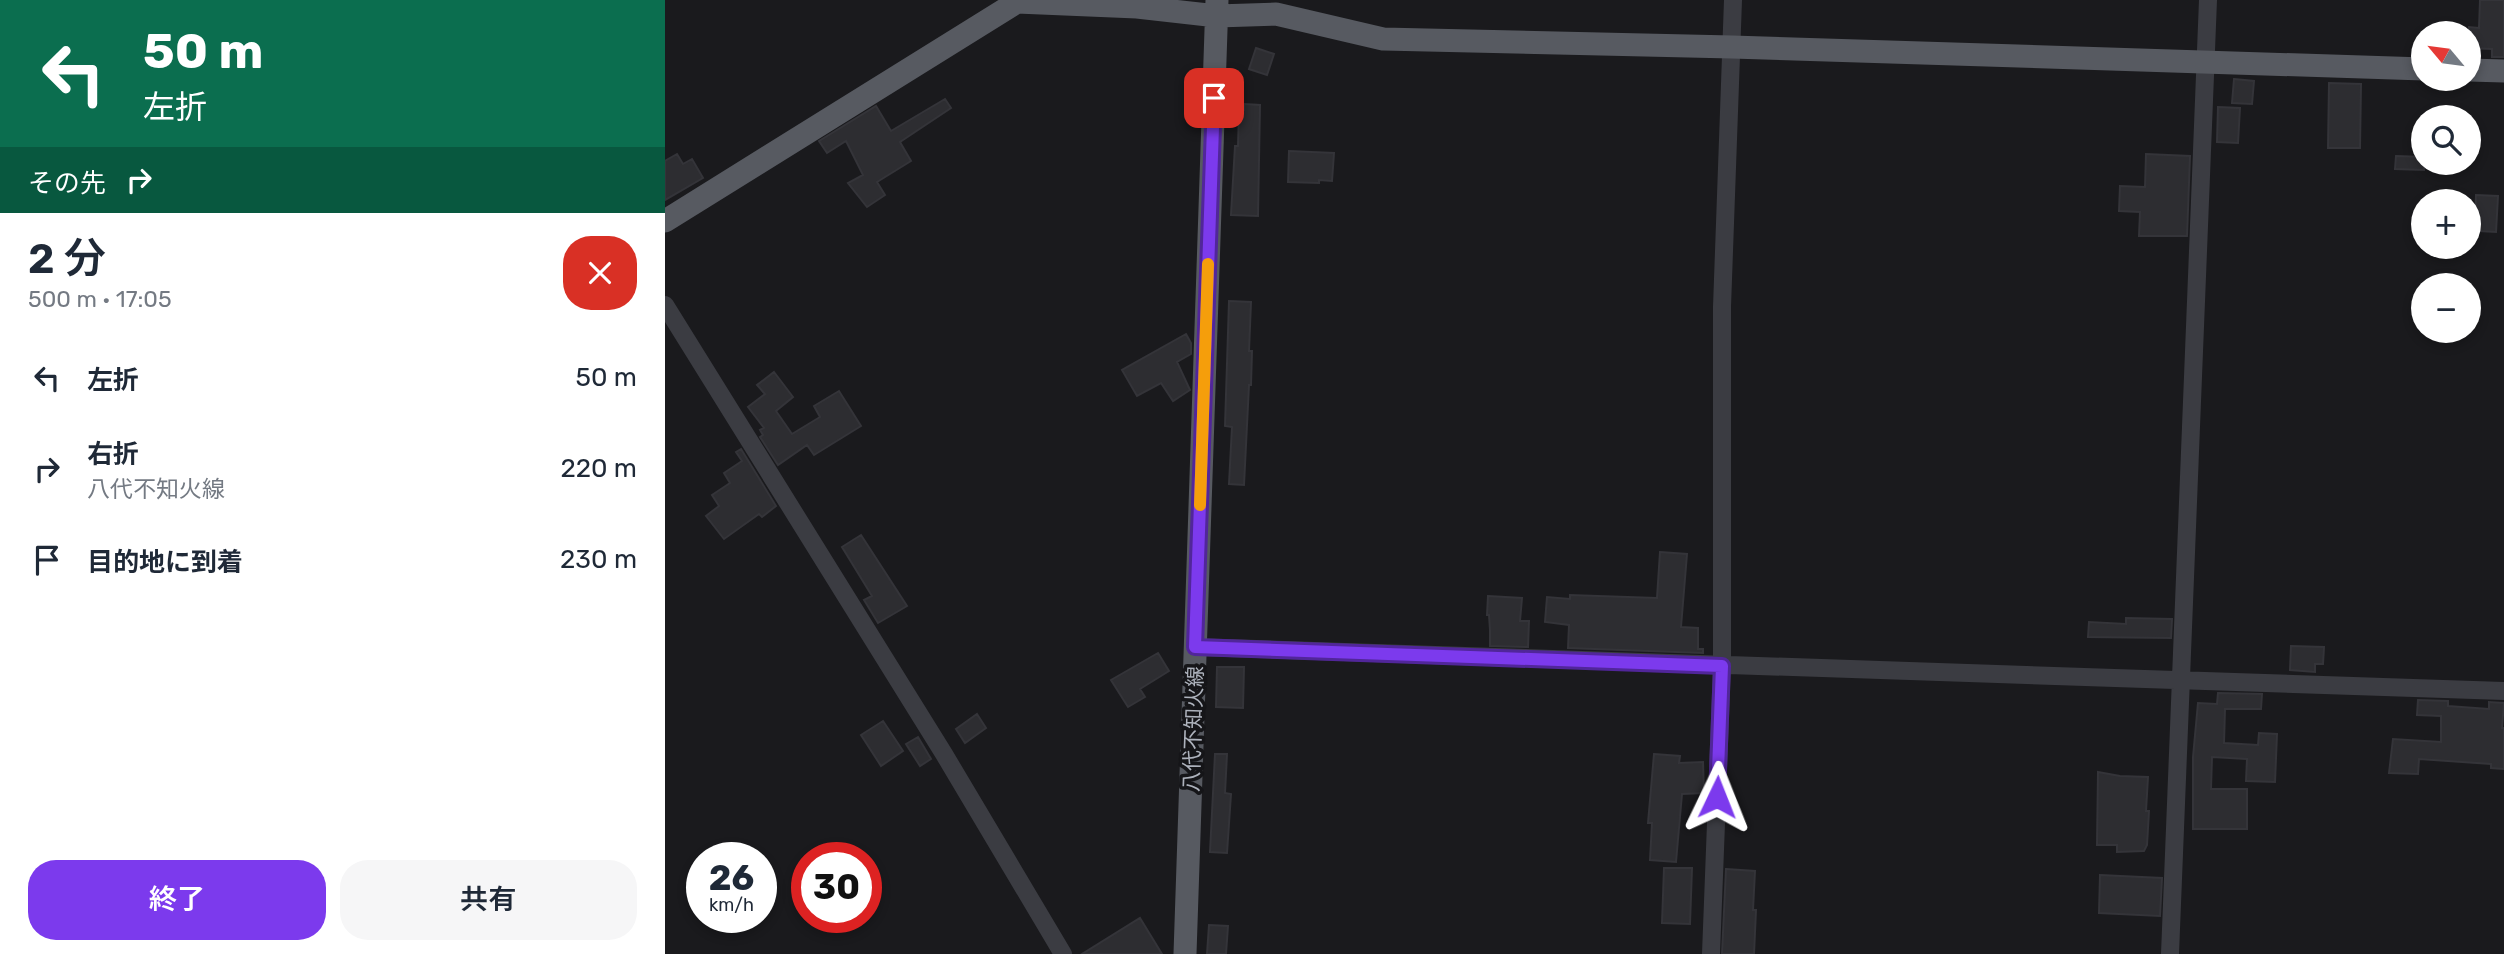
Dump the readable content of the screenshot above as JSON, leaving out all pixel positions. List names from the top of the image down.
{
  "streets": {
    "main road": ["八代不知火線"]
  },
  "north": "top left",
  "page": {
    "turn": ["50 m", "左折"],
    "map_buttons": ["+", "−"],
    "then": "その先",
    "heading": ["2 分", "500 m · 17:05"],
    "list": [
      {
        "name": "左折",
        "value": "50 m"
      },
      {
        "name": "右折",
        "note": "八代不知火線",
        "value": "220 m"
      },
      {
        "name": "目的地に到着",
        "value": "230 m"
      }
    ],
    "speed": "26 km/h",
    "limit": "30",
    "buttons": ["終了", "共有"]
  }
}
